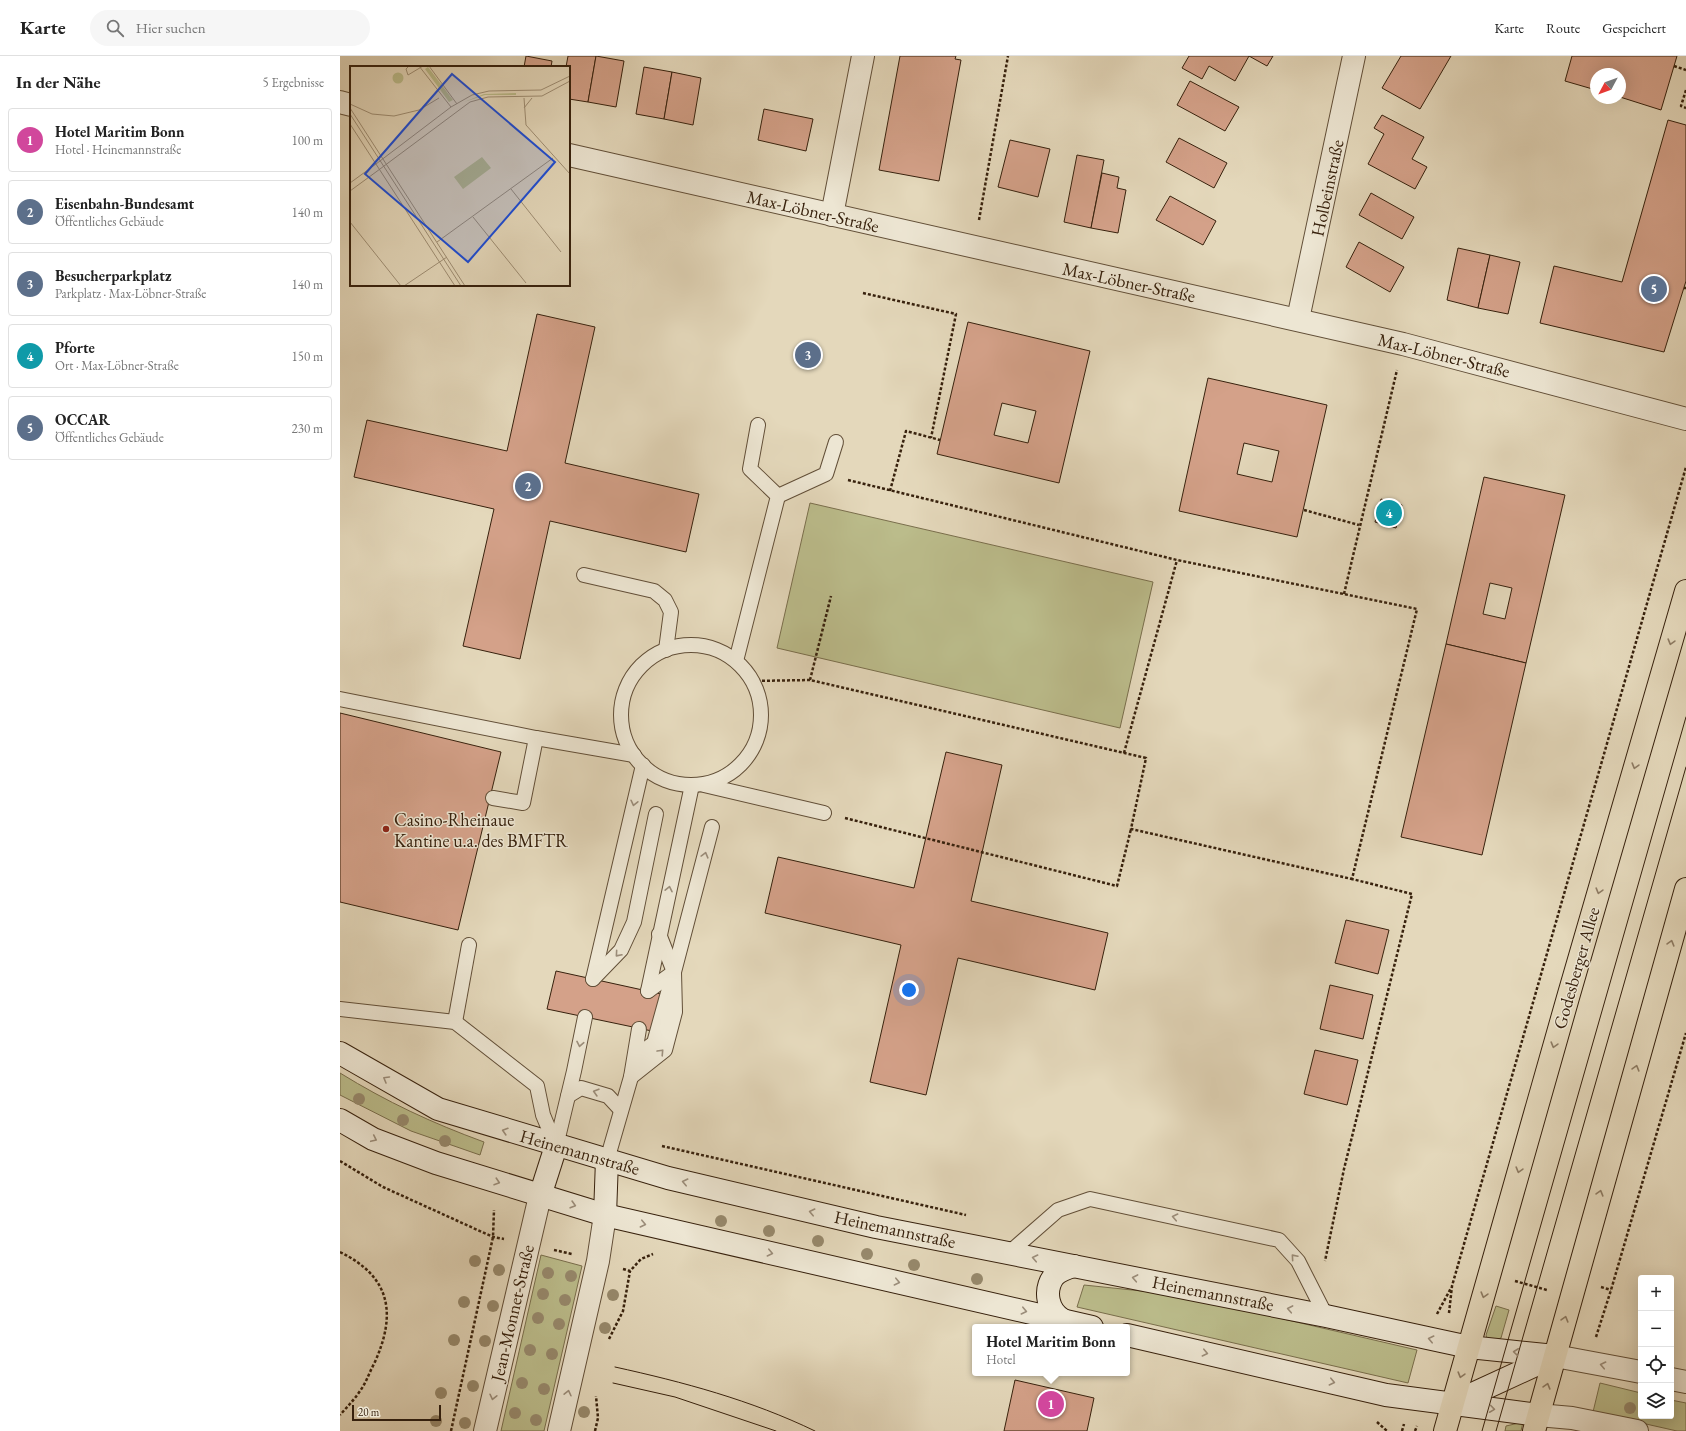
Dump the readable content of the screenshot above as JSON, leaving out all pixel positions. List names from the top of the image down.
{
  "streets": {
    "main road": [
      "Holbeinstraße",
      "Max-Löbner-Straße",
      "Godesberger Allee",
      "Heinemannstraße",
      "Jean-Monnet-Straße"
    ]
  },
  "crossings": [
    ["Holbeinstraße", "Max-Löbner-Straße"],
    ["Godesberger Allee", "Heinemannstraße"],
    ["Heinemannstraße", "Jean-Monnet-Straße"]
  ],
  "places": ["Casino-Rheinaue Kantine u.a. des BMFTR"],
  "scale_bar": "20 m",
  "north": "bottom left",
  "page": {
    "header": "Karte",
    "search": "Hier suchen",
    "nav": ["Karte", "Route", "Gespeichert"],
    "heading": ["In der Nähe", "5 Ergebnisse"],
    "list": [
      {
        "mark": "1",
        "name": "Hotel Maritim Bonn",
        "note": "Hotel · Heinemannstraße",
        "value": "100 m"
      },
      {
        "mark": "2",
        "name": "Eisenbahn-Bundesamt",
        "note": "Öffentliches Gebäude",
        "value": "140 m"
      },
      {
        "mark": "3",
        "name": "Besucherparkplatz",
        "note": "Parkplatz · Max-Löbner-Straße",
        "value": "140 m"
      },
      {
        "mark": "4",
        "name": "Pforte",
        "note": "Ort · Max-Löbner-Straße",
        "value": "150 m"
      },
      {
        "mark": "5",
        "name": "OCCAR",
        "note": "Öffentliches Gebäude",
        "value": "230 m"
      }
    ],
    "pins": [
      "5",
      "3",
      "2",
      "4",
      "1"
    ],
    "map_buttons": ["+", "−"],
    "popup": ["Hotel Maritim Bonn", "Hotel"],
    "scale": "20 m"
  }
}
